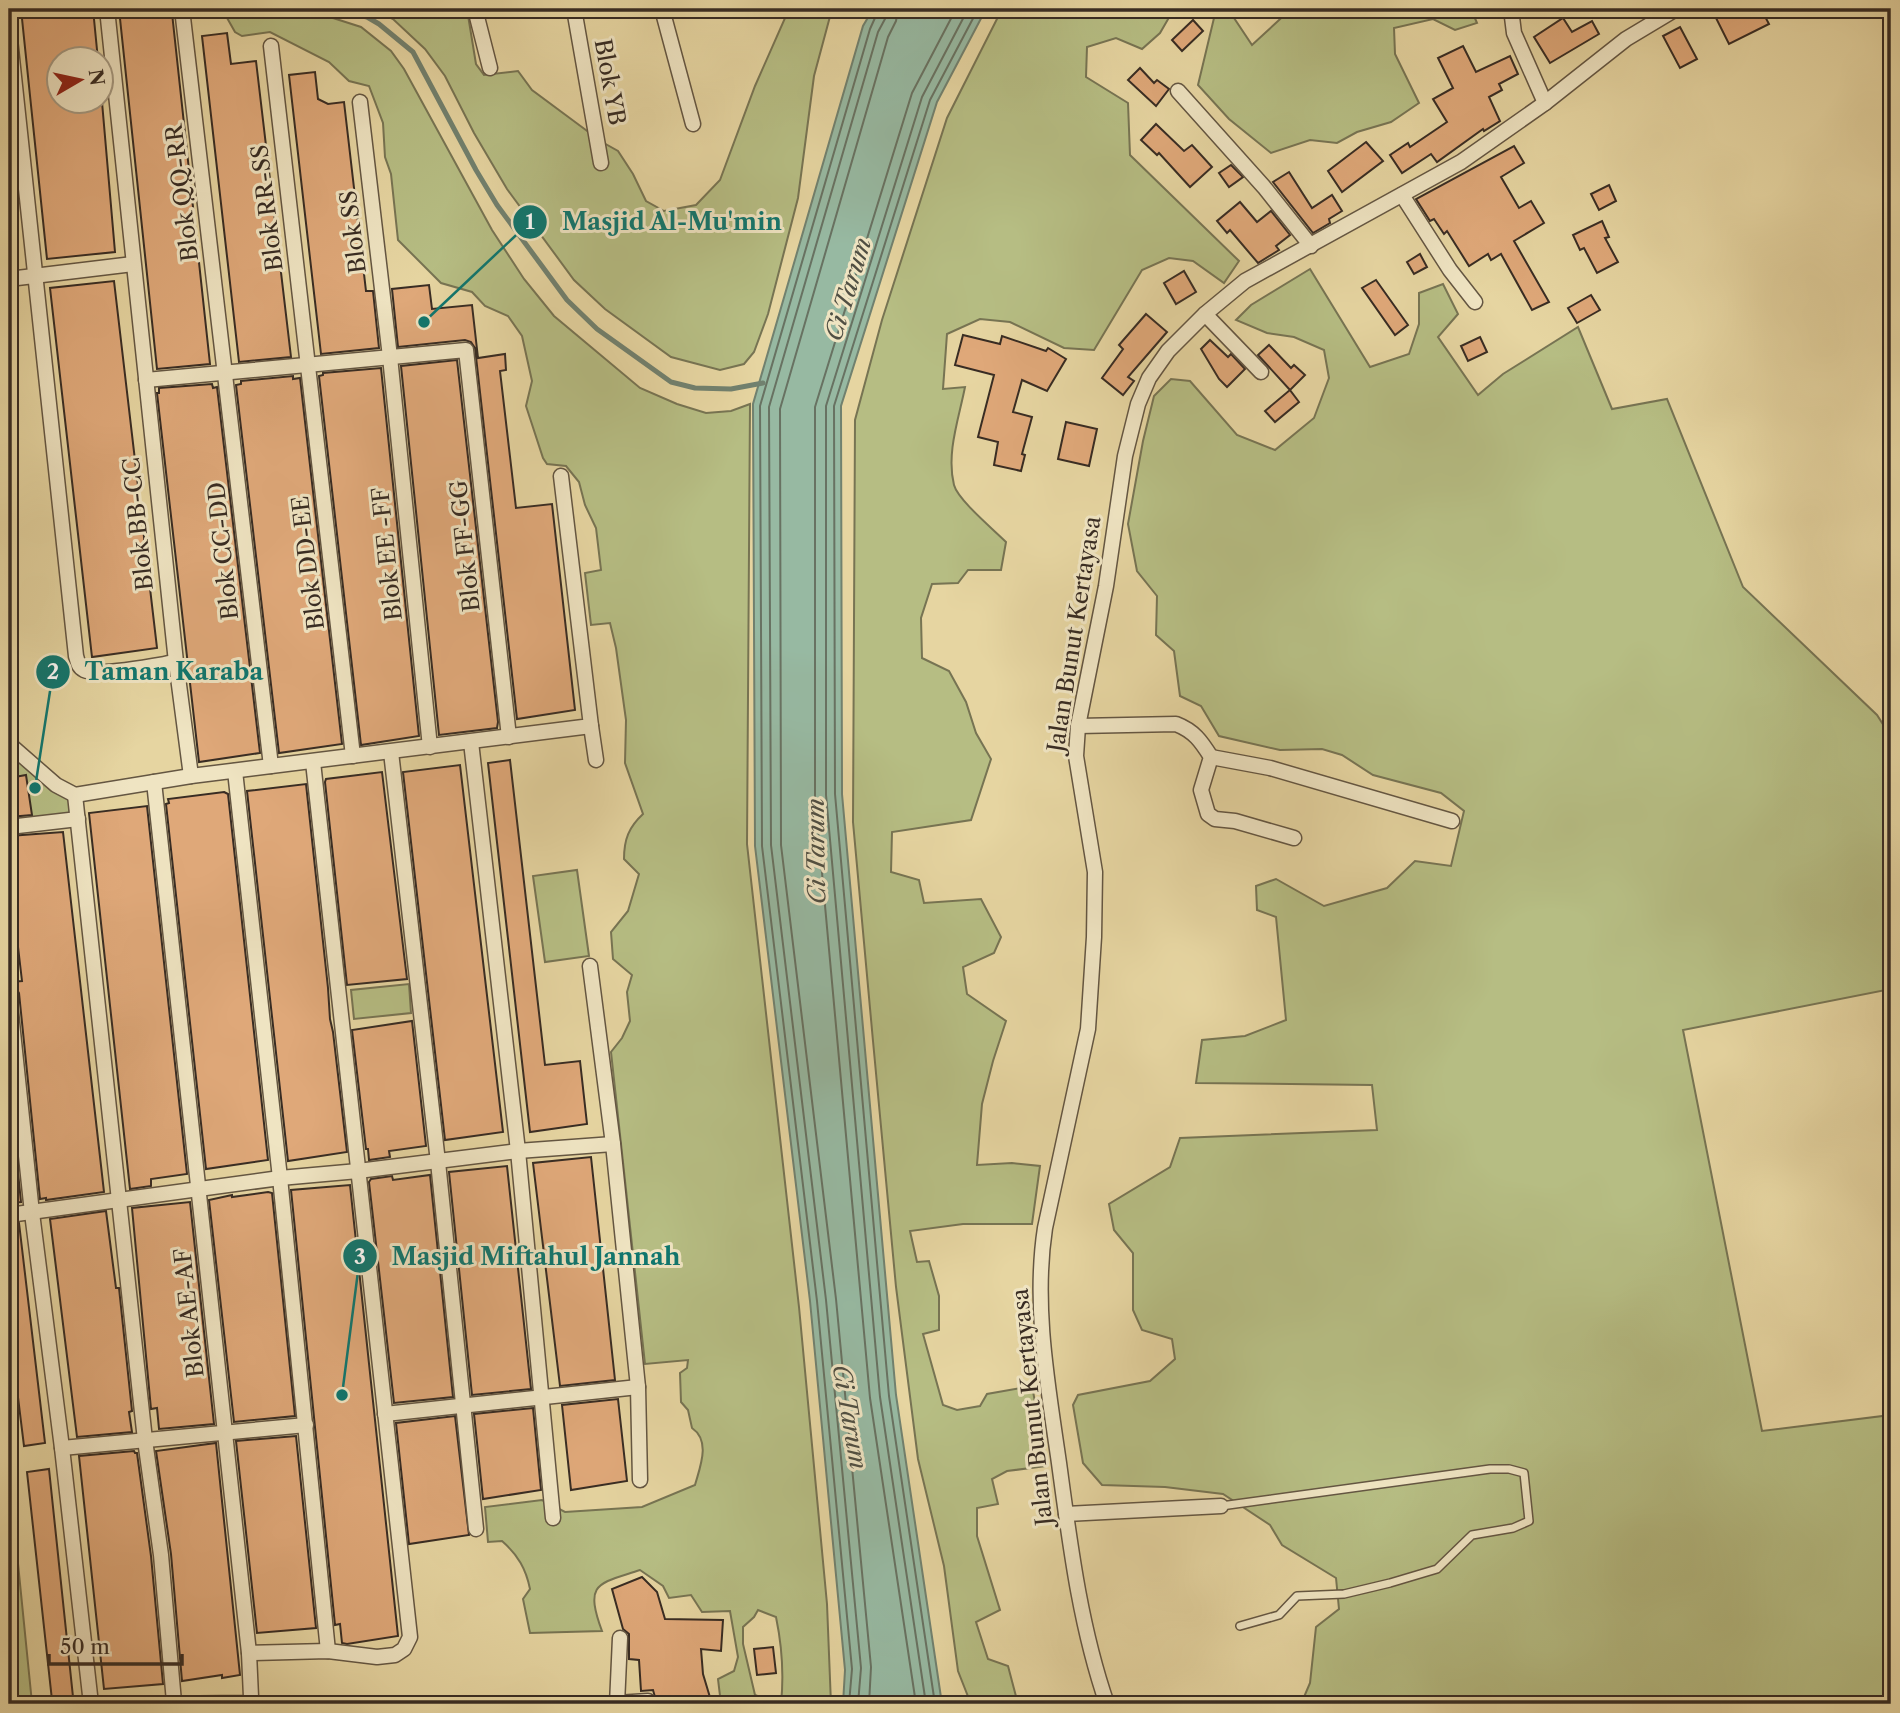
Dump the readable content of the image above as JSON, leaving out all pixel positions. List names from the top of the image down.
{
  "streets": {
    "street": [
      "Blok YB",
      "Blok QQ-RR",
      "Blok RR-SS",
      "Blok SS",
      "Blok BB-CC",
      "Blok FF-GG",
      "Blok CC-DD",
      "Blok EE -FF",
      "Blok DD-EE",
      "Jalan Bunut Kertayasa",
      "Blok AE-AF"
    ]
  },
  "crossings": [
    ["Blok QQ-RR", "Blok CC-DD"],
    ["Blok RR-SS", "Blok DD-EE"],
    ["Blok SS", "Blok FF-GG"],
    ["Blok SS", "Blok EE -FF"],
    ["Blok FF-GG", "Blok EE -FF"]
  ],
  "water": ["Ci Tarum"],
  "places": ["Masjid Al-Mu'min", "Taman Karaba", "Masjid Miftahul Jannah"],
  "scale_bar": "50 m",
  "north": "right"
}
